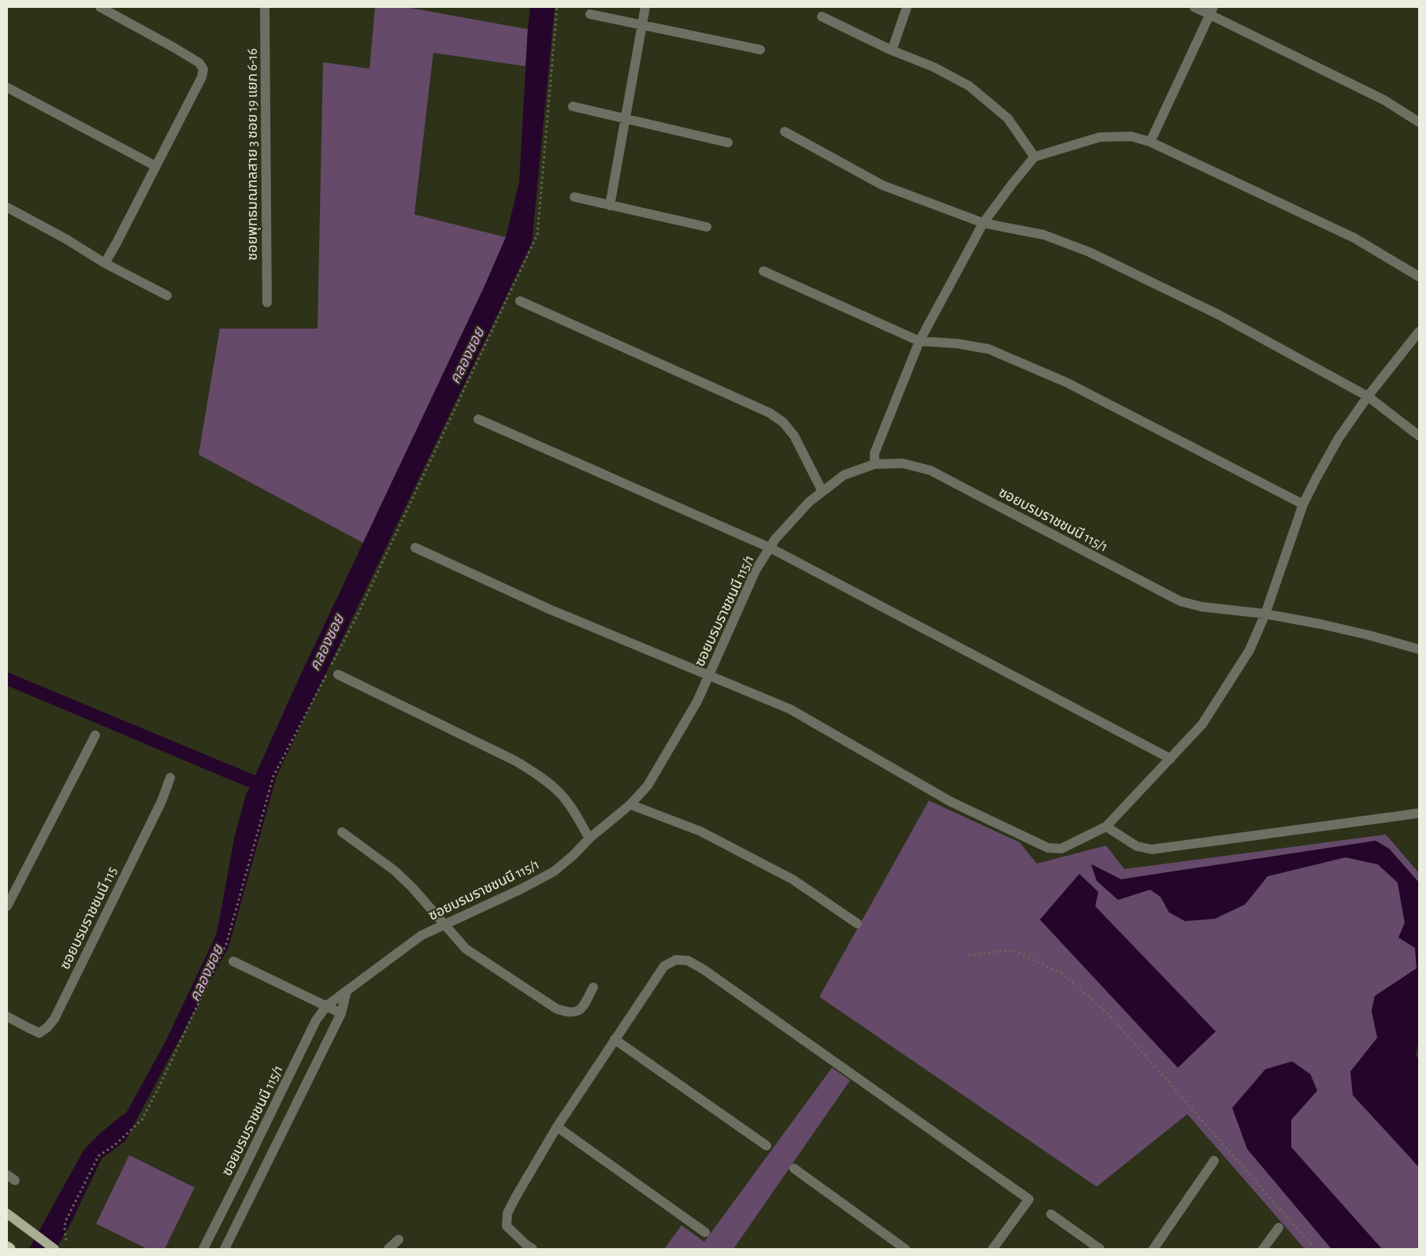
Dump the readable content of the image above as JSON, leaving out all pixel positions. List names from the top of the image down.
{
  "streets": {
    "street": ["ซอยพุทธมณฑลสาย 3 ซอย 19 แยก 6-16", "ซอยบรมราชชนนี 115/1", "ซอยบรมราชชนนี 115"]
  },
  "water": ["คลองซอย"]
}
